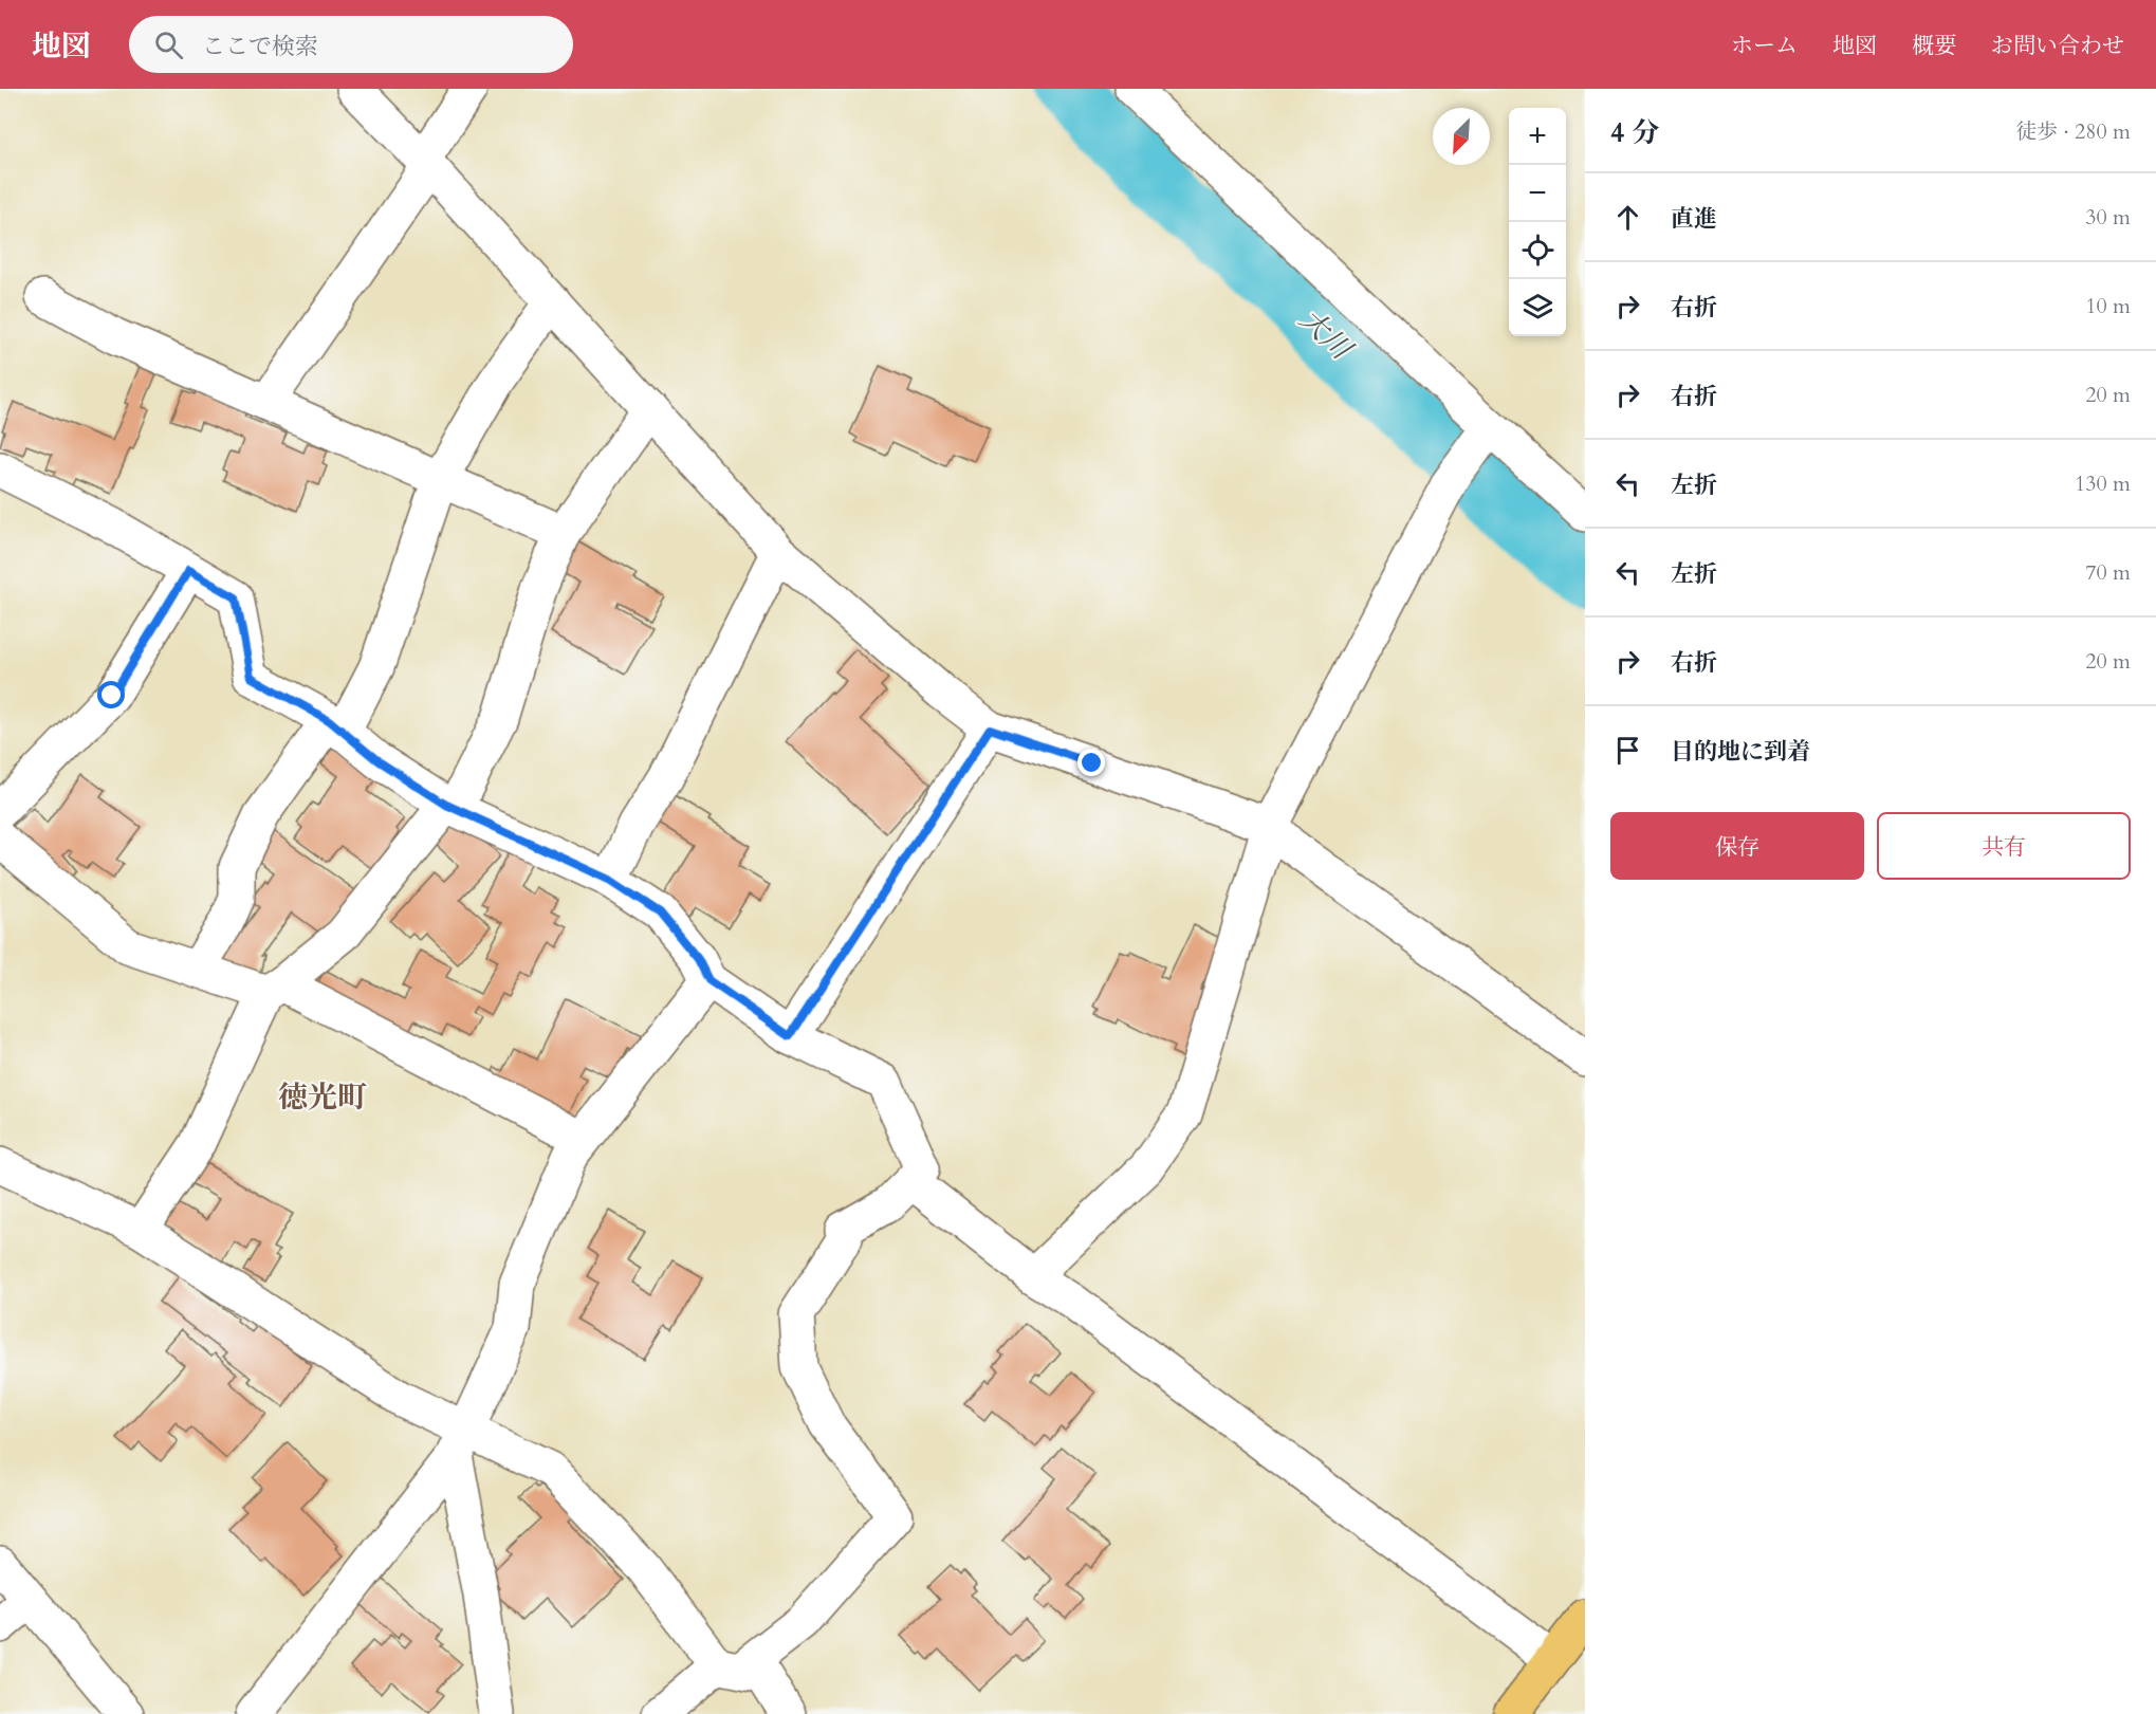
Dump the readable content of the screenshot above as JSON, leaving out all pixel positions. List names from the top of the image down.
{
  "districts": ["徳光町"],
  "water": ["大川"],
  "north": "bottom left",
  "page": {
    "header": "地図",
    "search": "ここで検索",
    "nav": [
      "ホーム",
      "地図",
      "概要",
      "お問い合わせ"
    ],
    "heading": ["4 分", "徒歩 · 280 m"],
    "map_buttons": ["+", "−"],
    "list": [
      ["直進", "30 m"],
      ["右折", "10 m"],
      ["右折", "20 m"],
      ["左折", "130 m"],
      ["左折", "70 m"],
      ["右折", "20 m"],
      "目的地に到着"
    ],
    "buttons": ["保存", "共有"]
  }
}
